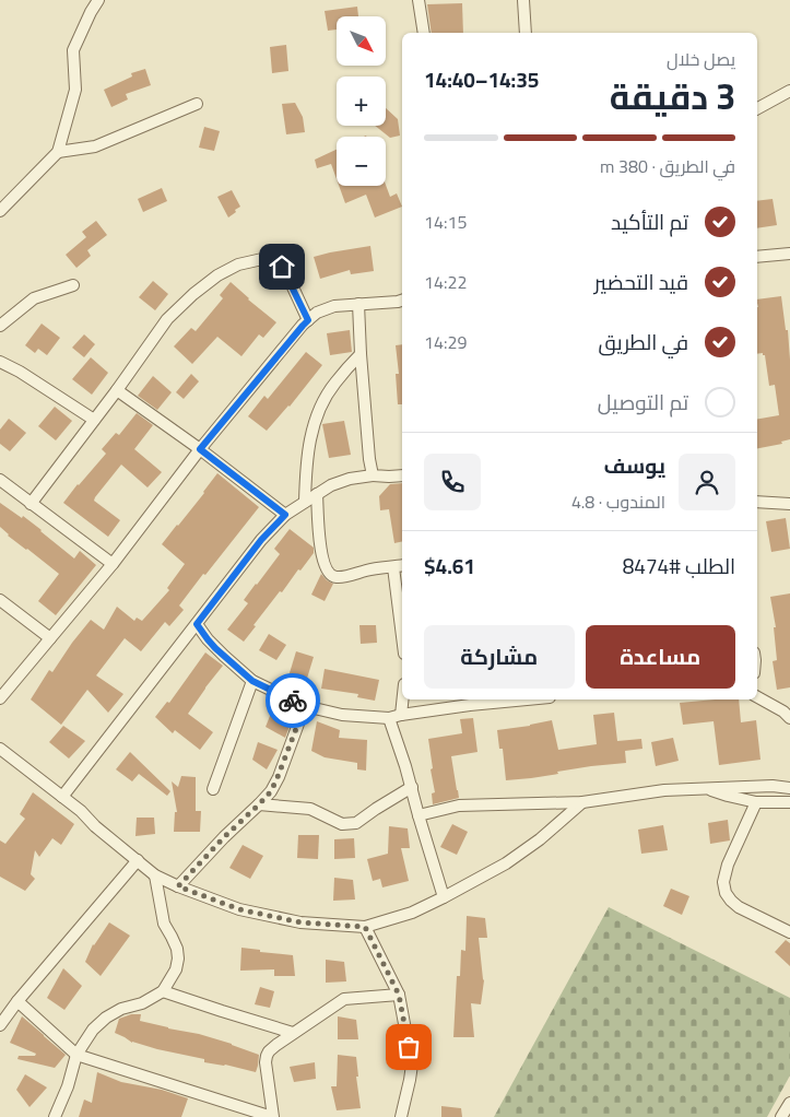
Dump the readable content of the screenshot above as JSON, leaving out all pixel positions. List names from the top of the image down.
{
  "north": "bottom right",
  "page": {
    "map_buttons": ["+", "−"],
    "heading": ["3 دقيقة", "يصل خلال", "14:35–14:40"],
    "panel": [
      "يوسف",
      "المندوب · 4.8",
      "الطلب #8474",
      "$4.61"
    ],
    "bar": "في الطريق · 380 m",
    "list": [
      ["تم التأكيد", "14:15"],
      ["قيد التحضير", "14:22"],
      ["في الطريق", "14:29"],
      "تم التوصيل"
    ],
    "buttons": ["مساعدة", "مشاركة"]
  }
}
